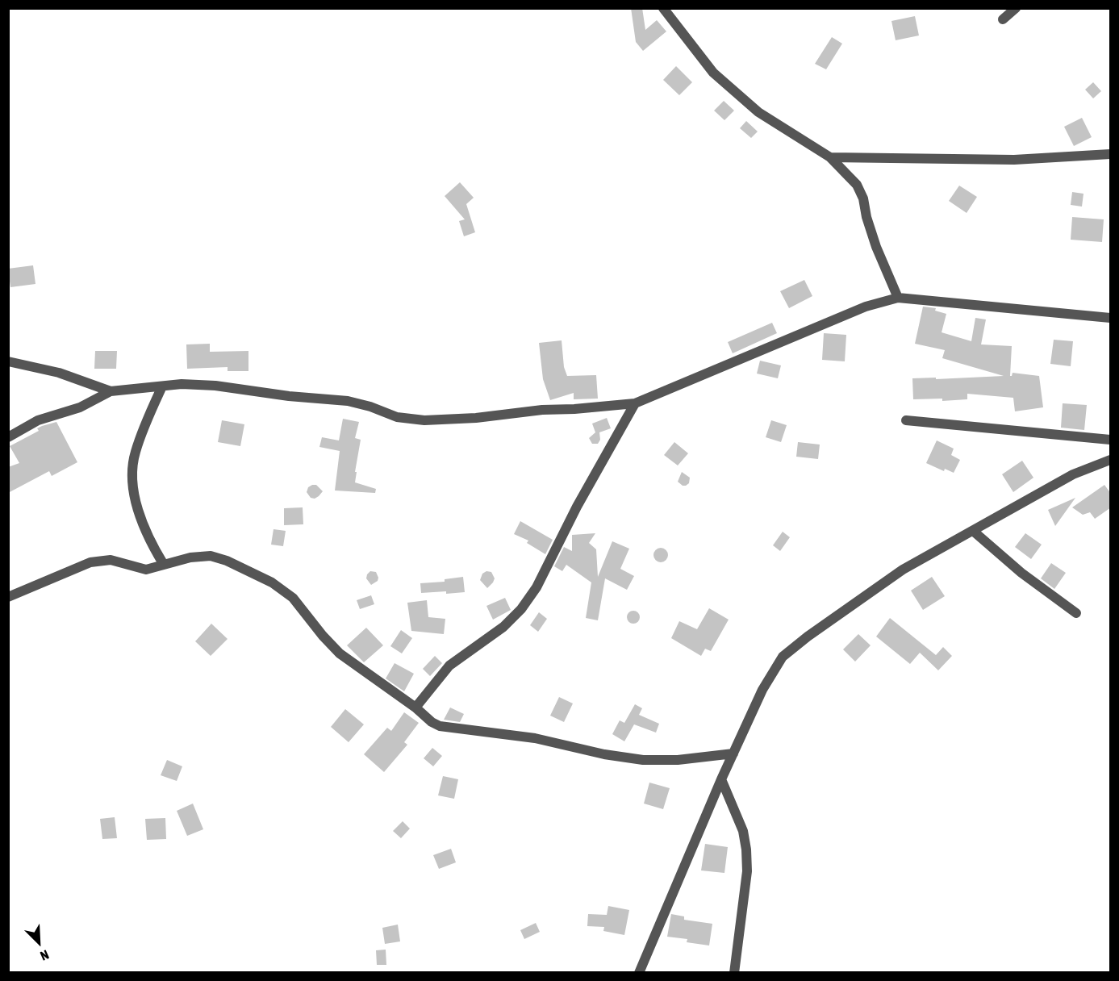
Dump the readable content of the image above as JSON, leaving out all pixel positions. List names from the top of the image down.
{
  "north": "bottom right"
}
